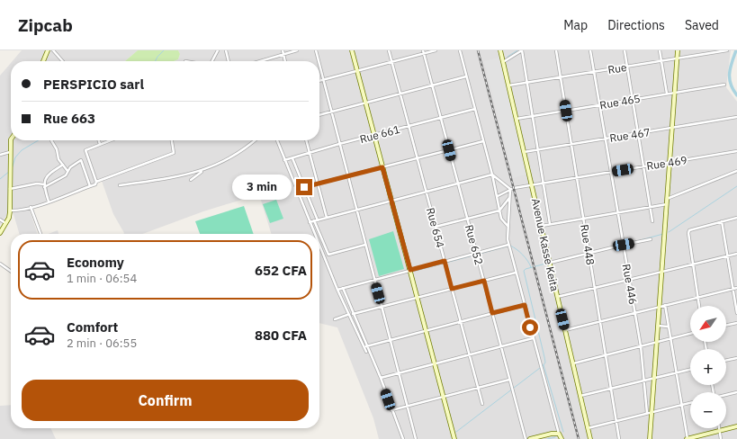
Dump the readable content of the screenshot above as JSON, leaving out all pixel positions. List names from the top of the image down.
{
  "streets": {
    "street": [
      "Rue",
      "Rue 465",
      "Rue 661",
      "Rue 467",
      "Rue 469",
      "Rue 654",
      "Rue 652",
      "Avenue Kasse Keita",
      "Rue 448",
      "Rue 446"
    ]
  },
  "crossings": [
    ["Rue", "Avenue Kasse Keita"],
    ["Rue", "Rue 448"],
    ["Rue", "Rue 446"],
    ["Rue 465", "Avenue Kasse Keita"],
    ["Rue 465", "Rue 448"],
    ["Rue 465", "Rue 446"],
    ["Rue 661", "Rue 654"],
    ["Rue 661", "Rue 652"],
    ["Rue 467", "Avenue Kasse Keita"],
    ["Rue 467", "Rue 448"],
    ["Rue 467", "Rue 446"],
    ["Rue 469", "Avenue Kasse Keita"],
    ["Rue 469", "Rue 448"],
    ["Rue 469", "Rue 446"]
  ],
  "north": "bottom left",
  "page": {
    "header": "Zipcab",
    "nav": ["Map", "Directions", "Saved"],
    "banner": ["PERSPICIO sarl", "Rue 663"],
    "bubble": "3 min",
    "list": [
      {
        "name": "Economy",
        "note": "1 min · 06:54",
        "value": "652 CFA"
      },
      {
        "name": "Comfort",
        "note": "2 min · 06:55",
        "value": "880 CFA"
      }
    ],
    "map_buttons": ["+", "−"],
    "buttons": "Confirm"
  }
}
